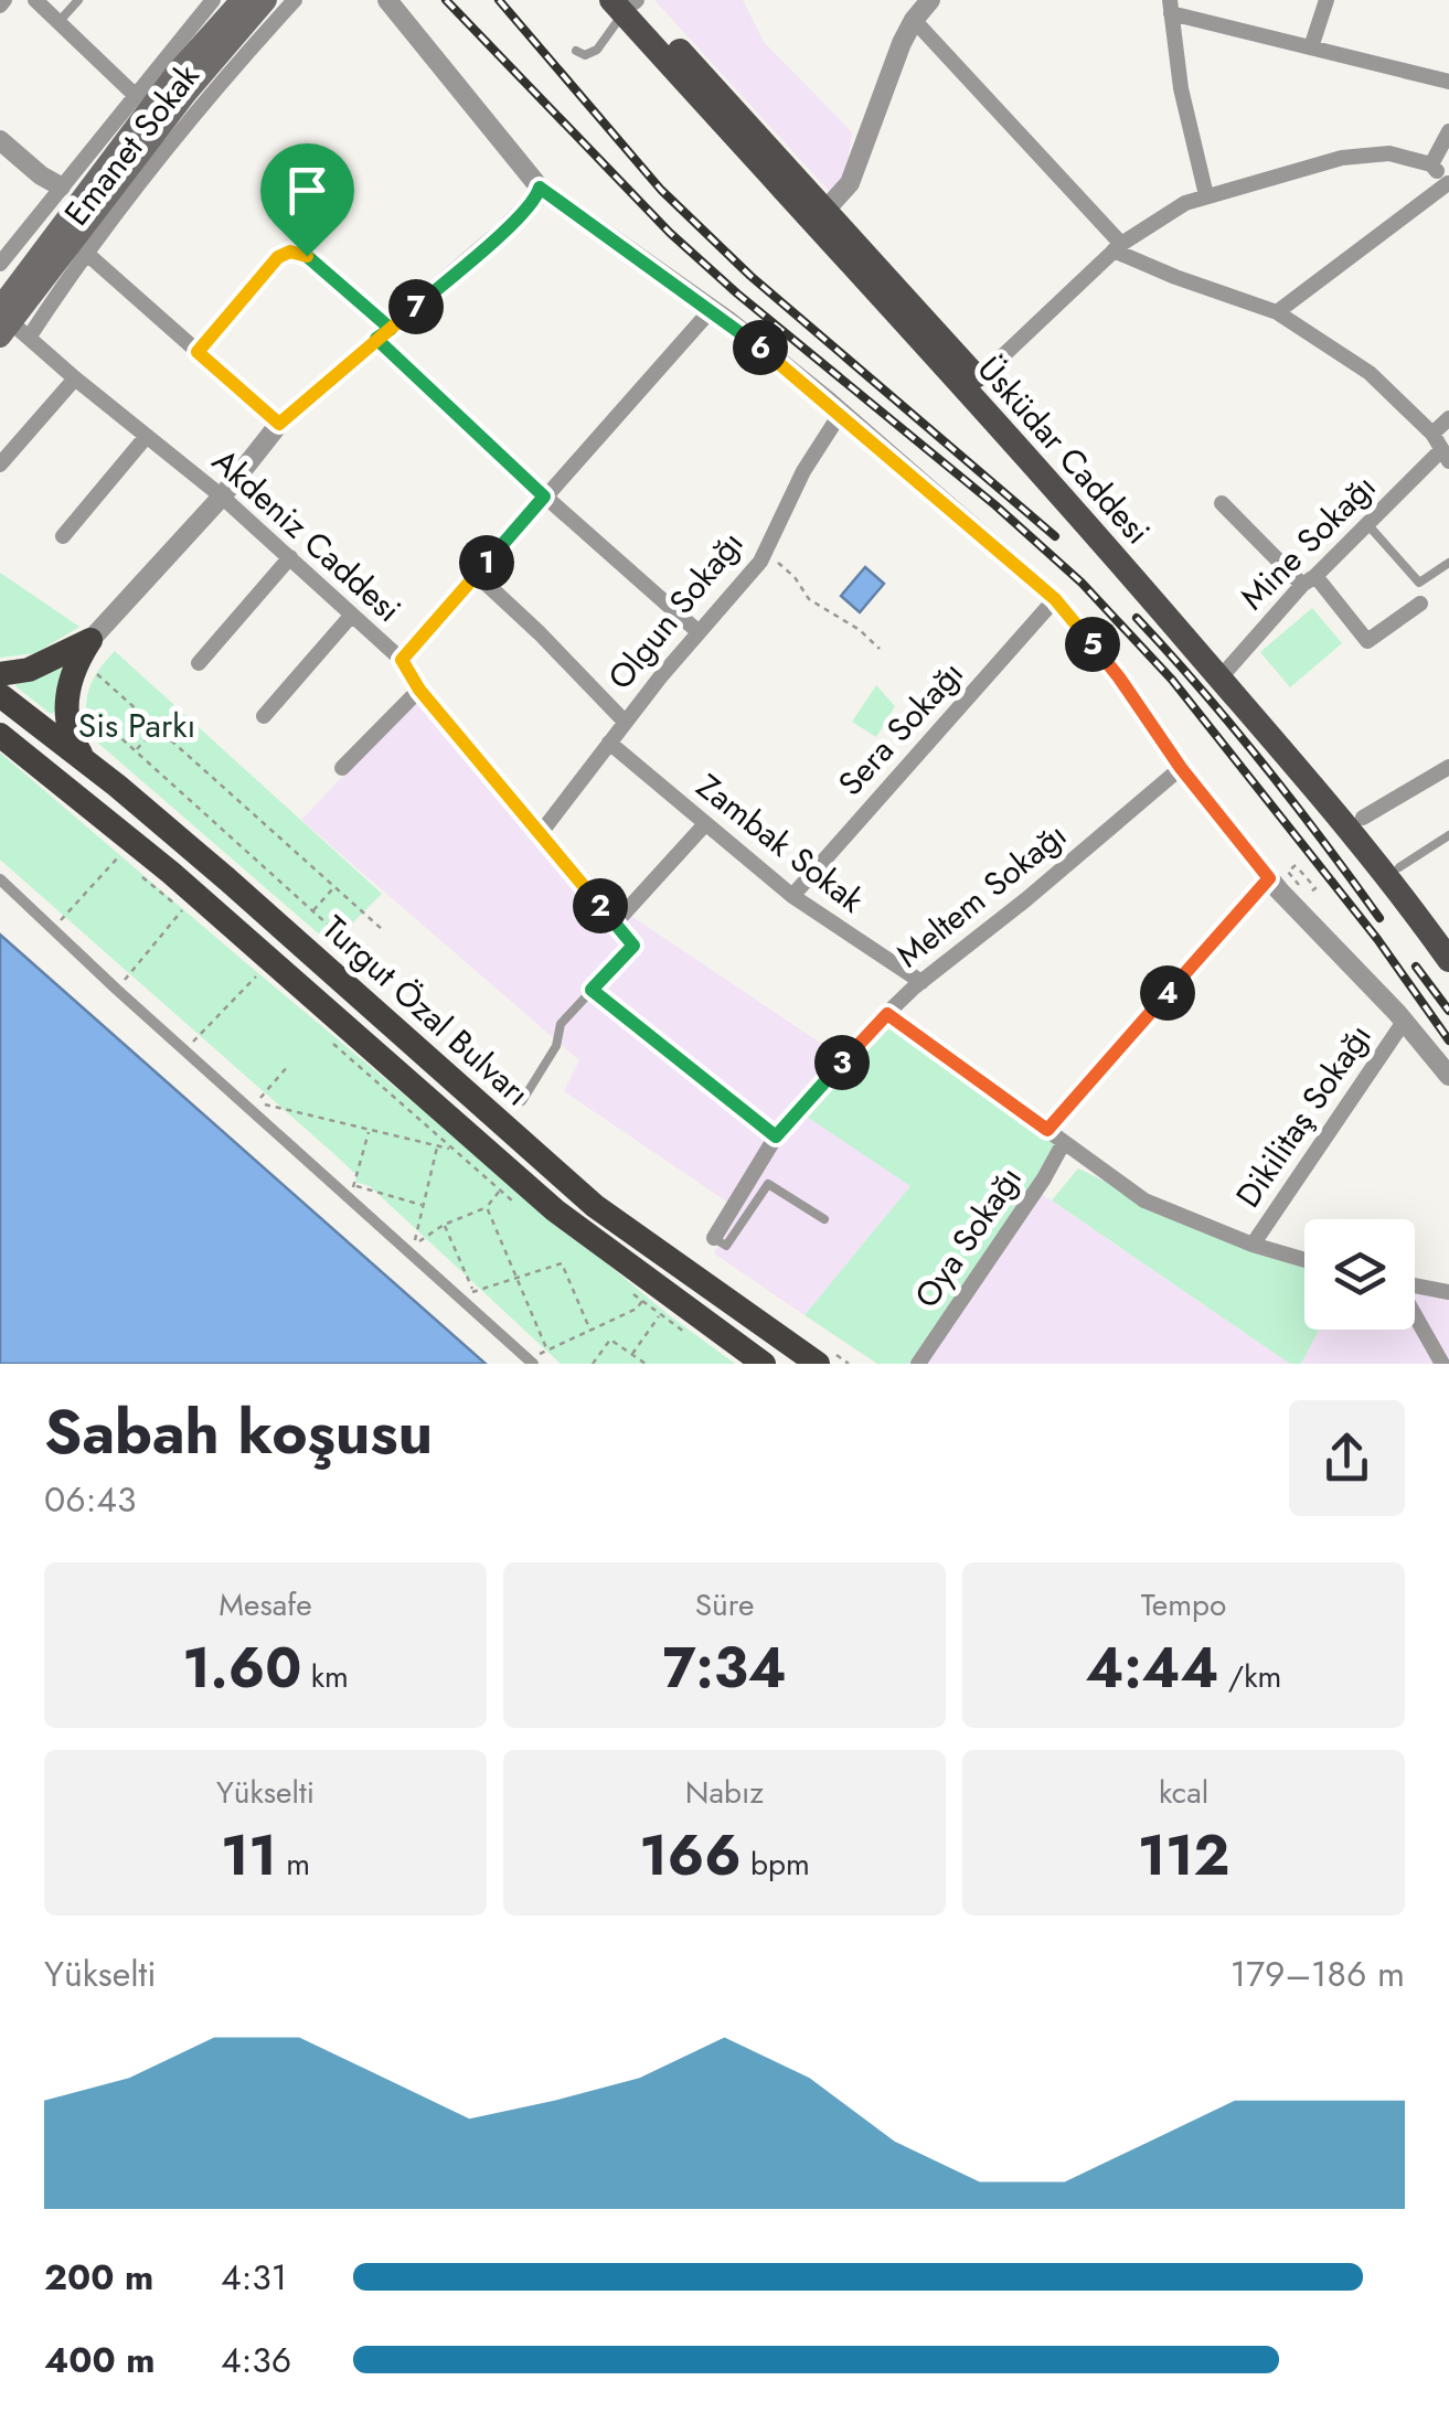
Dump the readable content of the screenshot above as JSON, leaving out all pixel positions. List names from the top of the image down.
{
  "streets": {
    "highway": ["Turgut Özal Bulvarı"],
    "main road": ["Üsküdar Caddesi"],
    "street": [
      "Emanet Sokak",
      "Akdeniz Caddesi",
      "Mine Sokağı",
      "Olgun Sokağı",
      "Sera Sokağı",
      "Zambak Sokak",
      "Meltem Sokağı",
      "Dikilitaş Sokağı",
      "Oya Sokağı"
    ]
  },
  "crossings": [
    ["Üsküdar Caddesi", "Mine Sokağı"],
    ["Akdeniz Caddesi", "Olgun Sokağı"],
    ["Olgun Sokağı", "Zambak Sokak"],
    ["Sera Sokağı", "Zambak Sokak"],
    ["Zambak Sokak", "Meltem Sokağı"]
  ],
  "parks": ["Sis Parkı"],
  "page": {
    "pins": [
      "7",
      "6",
      "1",
      "5",
      "2",
      "4",
      "3"
    ],
    "heading": ["Sabah koşusu", "06:43"],
    "stats": [
      ["Mesafe", "1.60 km"],
      ["Süre", "7:34"],
      ["Tempo", "4:44 /km"],
      ["Yükselti", "11 m"],
      ["Nabız", "166 bpm"],
      ["kcal", "112"]
    ],
    "chart": ["Yükselti", "179–186 m"],
    "list": [
      {
        "name": "200 m",
        "note": "4:31"
      },
      {
        "name": "400 m",
        "note": "4:36"
      }
    ]
  }
}
